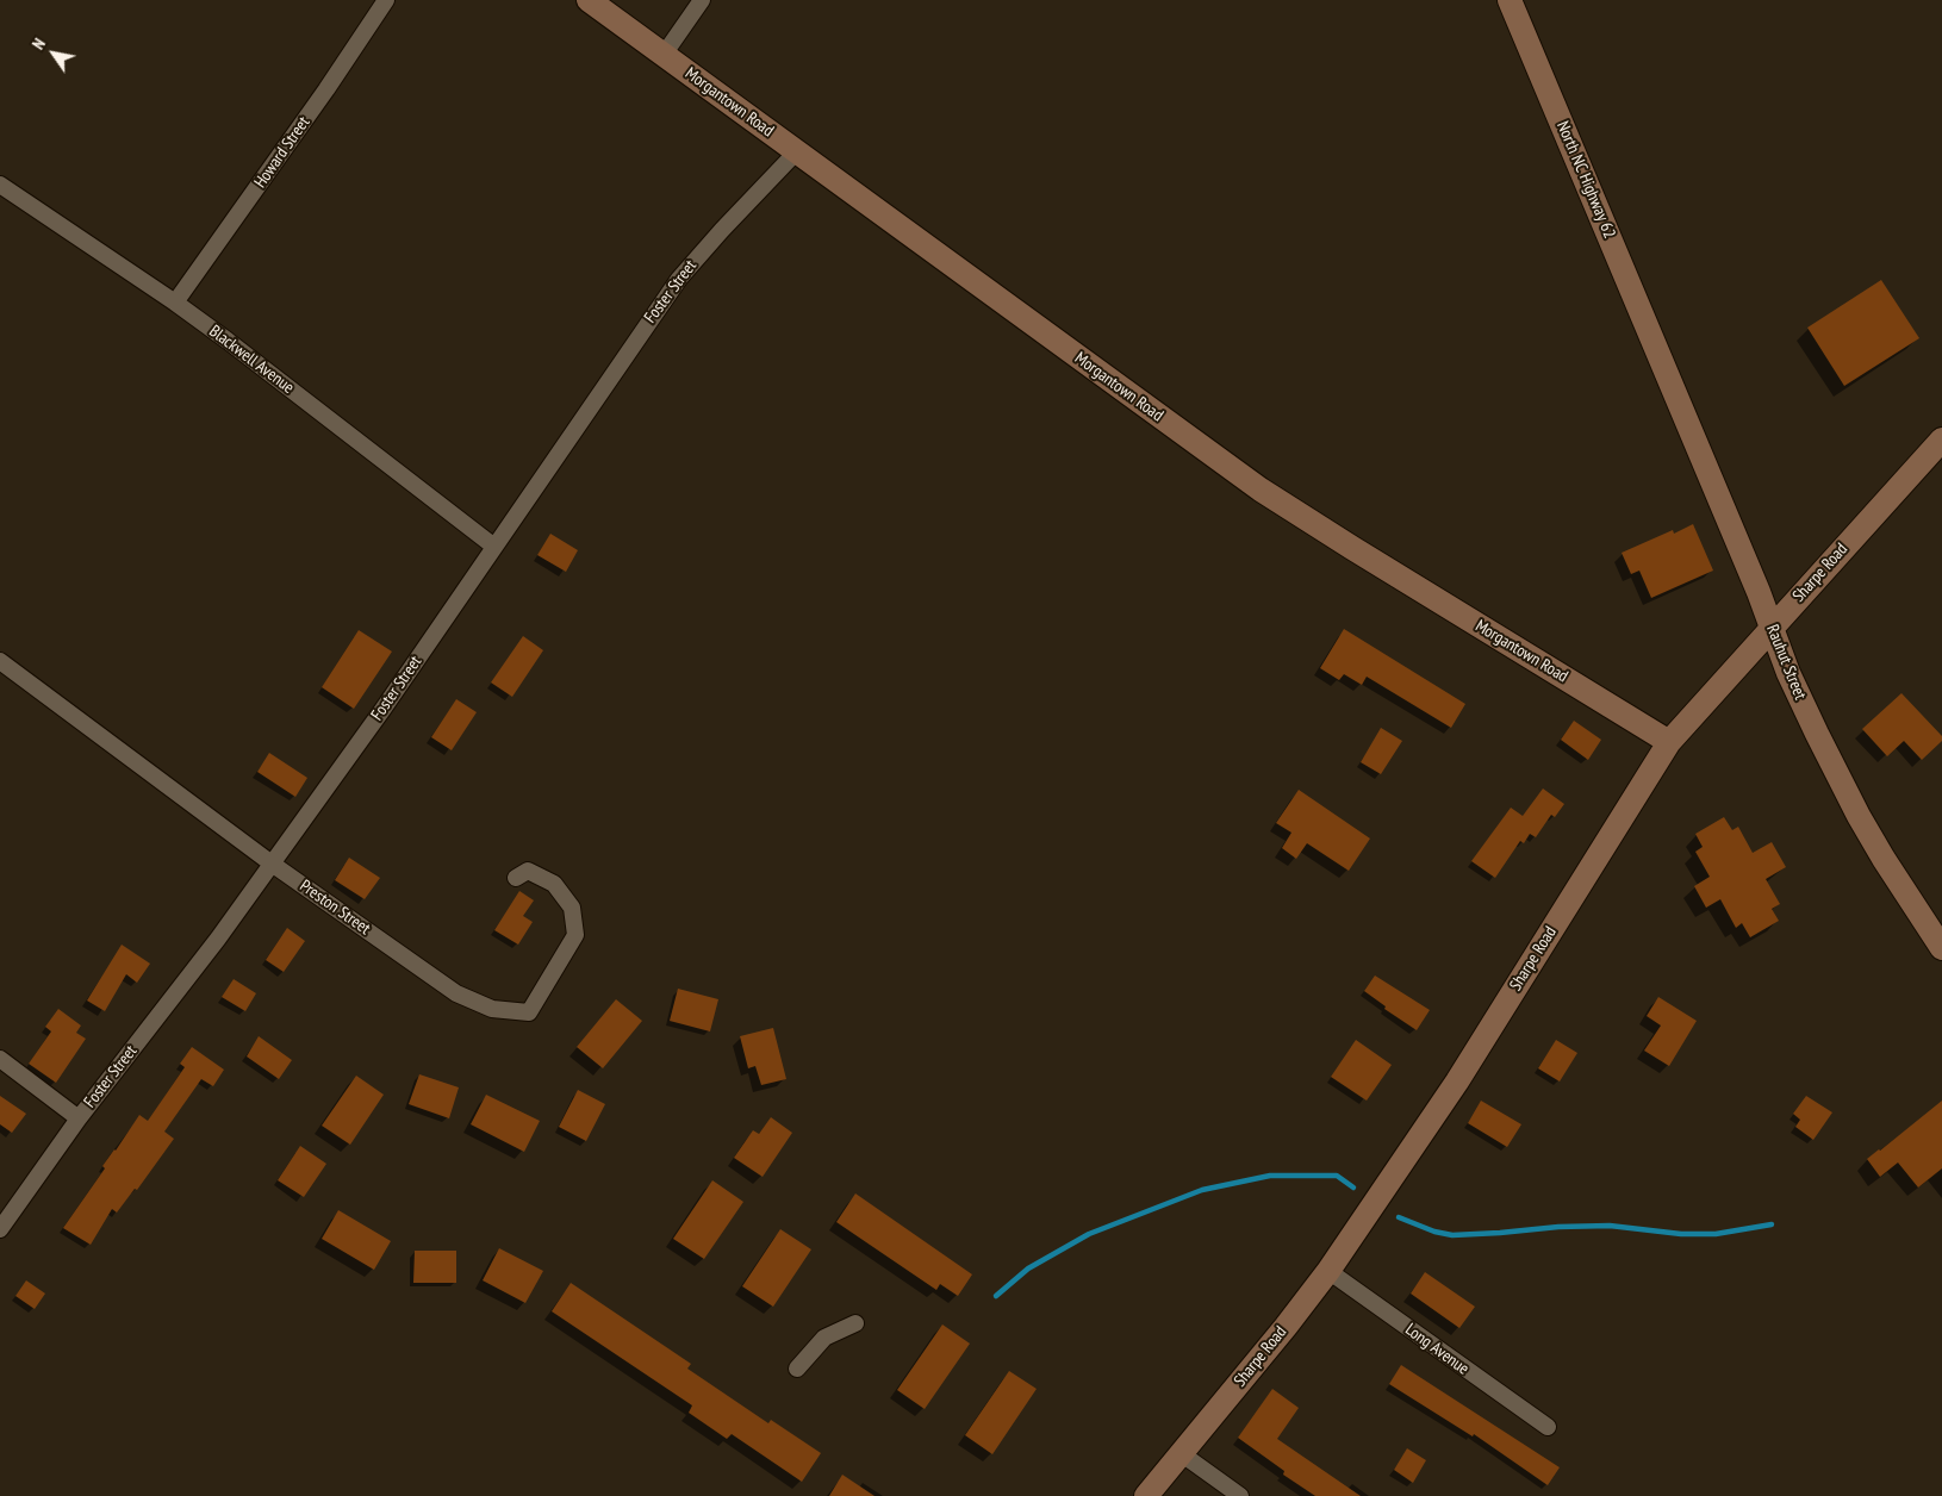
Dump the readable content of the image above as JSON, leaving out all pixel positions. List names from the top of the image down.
{
  "streets": {
    "street": [
      "Morgantown Road",
      "Howard Street",
      "North NC Highway 62",
      "Foster Street",
      "Blackwell Avenue",
      "Sharpe Road",
      "Rauhut Street",
      "Preston Street",
      "Long Avenue"
    ]
  },
  "crossings": [
    ["Morgantown Road", "Foster Street"],
    ["Morgantown Road", "Sharpe Road"],
    ["Howard Street", "Blackwell Avenue"],
    ["North NC Highway 62", "Rauhut Street"],
    ["Foster Street", "Blackwell Avenue"],
    ["Foster Street", "Preston Street"],
    ["Sharpe Road", "Rauhut Street"],
    ["Sharpe Road", "Long Avenue"]
  ],
  "north": "top left"
}
